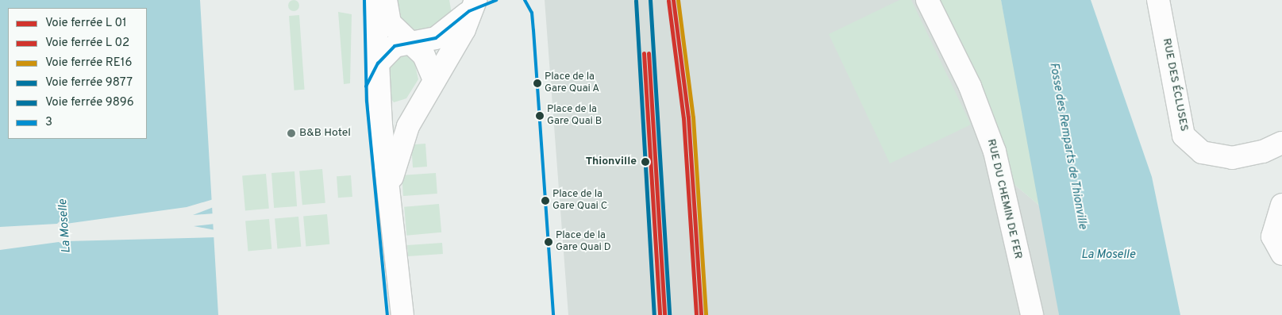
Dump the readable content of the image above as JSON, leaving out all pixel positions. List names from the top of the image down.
{
  "streets": {
    "street": ["RUE DES ÉCLUSES", "RUE DU CHEMIN DE FER"]
  },
  "water": ["Fosse des Remparts de Thionville", "La Moselle"],
  "places": [
    "Place de la Gare Quai A",
    "Place de la Gare Quai B",
    "B&B Hotel",
    "Thionville",
    "Place de la Gare Quai C",
    "Place de la Gare Quai D"
  ],
  "lines": [
    "rail line RE16",
    "rail line 9877",
    "transit line 3",
    "rail line 9896"
  ],
  "legend": [
    "Voie ferrée L 01",
    "Voie ferrée L 02",
    "Voie ferrée RE16",
    "Voie ferrée 9877",
    "Voie ferrée 9896",
    "3"
  ]
}
